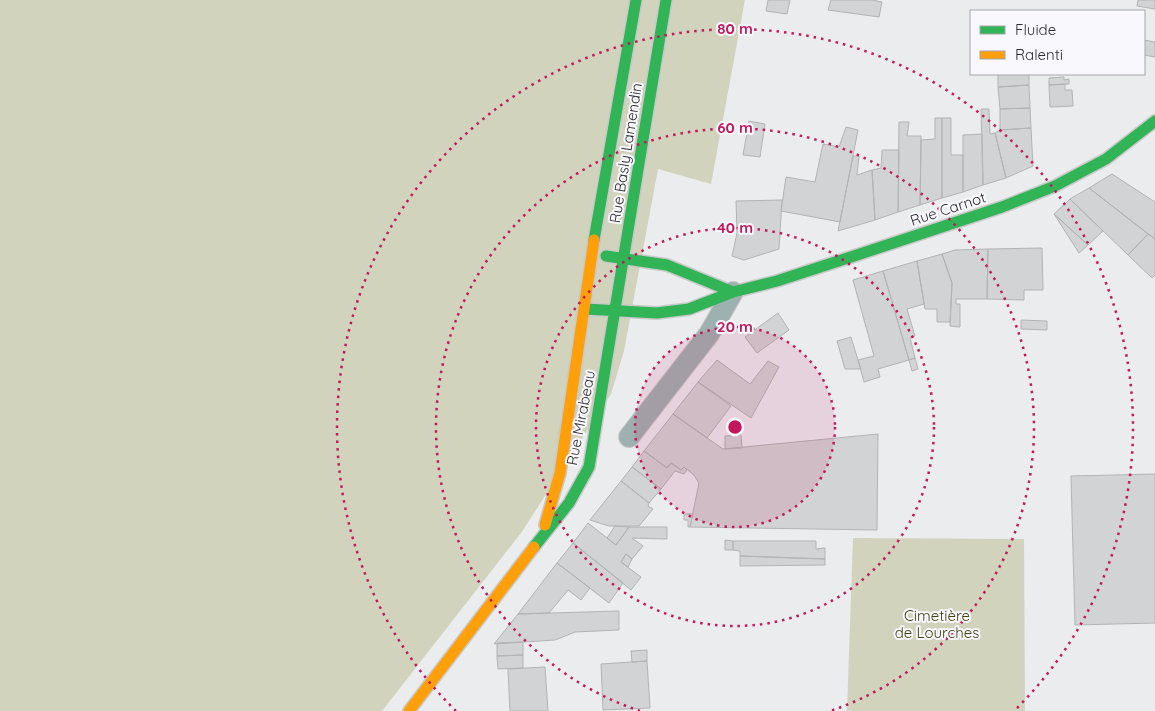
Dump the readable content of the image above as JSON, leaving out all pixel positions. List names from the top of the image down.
{
  "streets": {
    "street": ["Rue Basly Lamendin", "Rue Carnot", "Rue Mirabeau"]
  },
  "crossings": [
    ["Rue Basly Lamendin", "Rue Carnot"],
    ["Rue Basly Lamendin", "Rue Mirabeau"],
    ["Rue Carnot", "Rue Mirabeau"]
  ],
  "parks": ["Cimetière de Lourches"],
  "legend": ["Fluide", "Ralenti"],
  "rings": [
    "80 m",
    "60 m",
    "40 m",
    "20 m"
  ]
}
